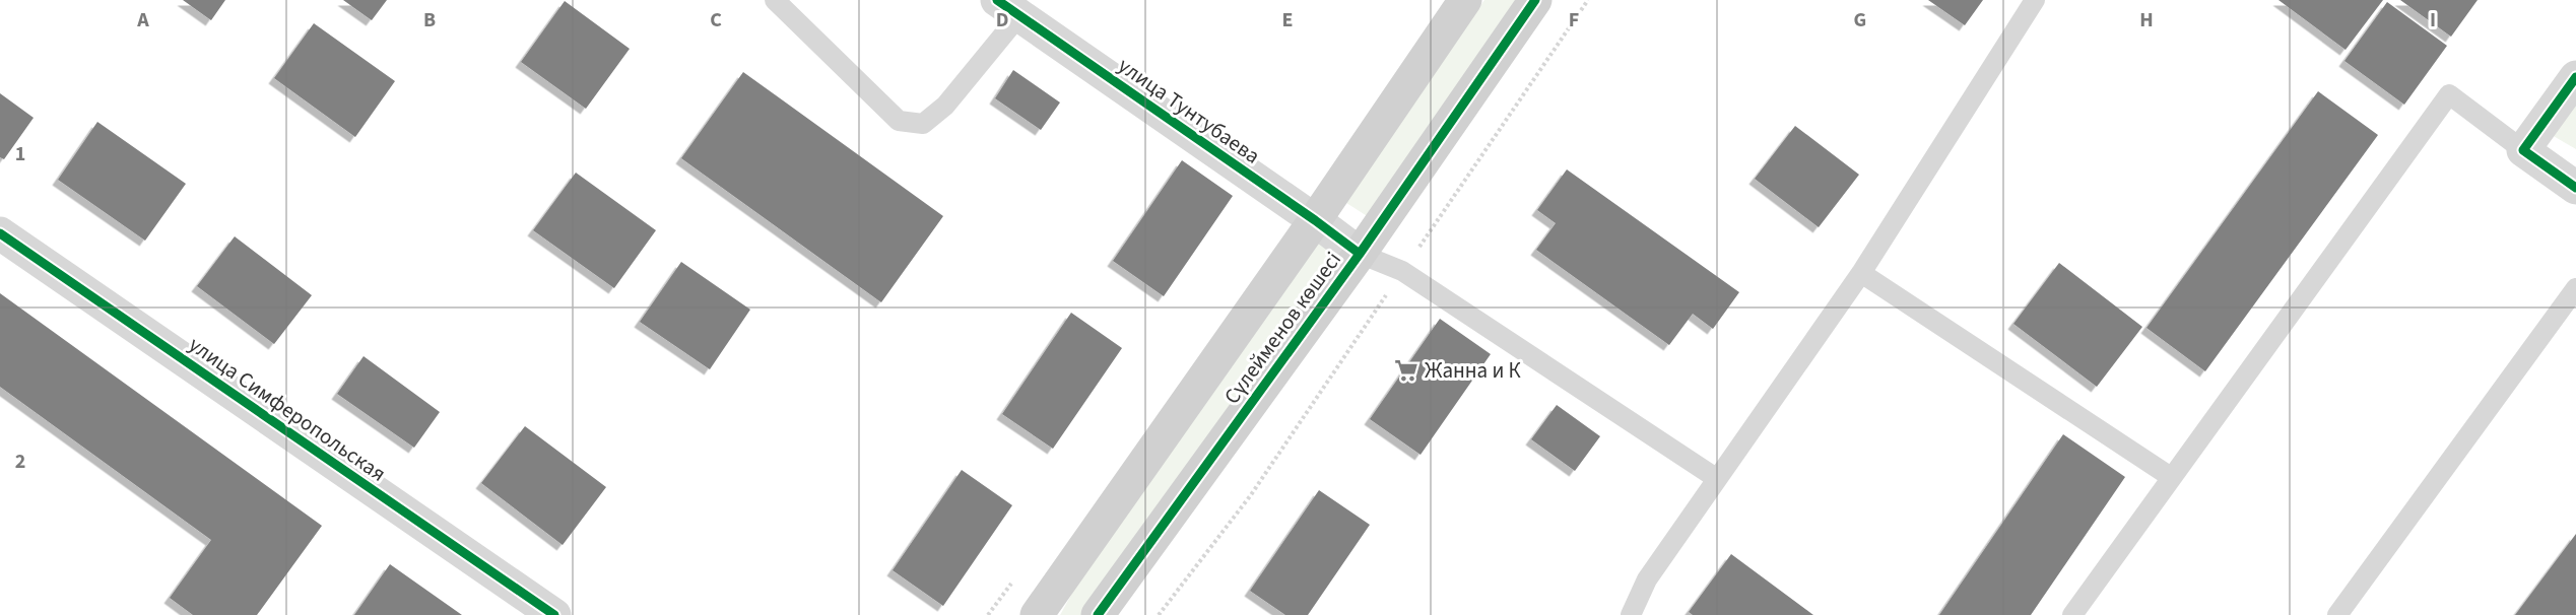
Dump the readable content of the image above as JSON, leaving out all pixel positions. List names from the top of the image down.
{
  "streets": {
    "street": ["улица Тунтубаева", "Сүлейменов көшесі", "улица Симферопольская"]
  },
  "crossings": [
    ["улица Тунтубаева", "Сүлейменов көшесі"]
  ],
  "places": {
    "supermarket": ["Жанна и К"]
  },
  "grid": {
    "columns": [
      "A",
      "B",
      "C",
      "D",
      "E",
      "F",
      "G",
      "H",
      "I"
    ],
    "rows": ["1", "2"]
  }
}
